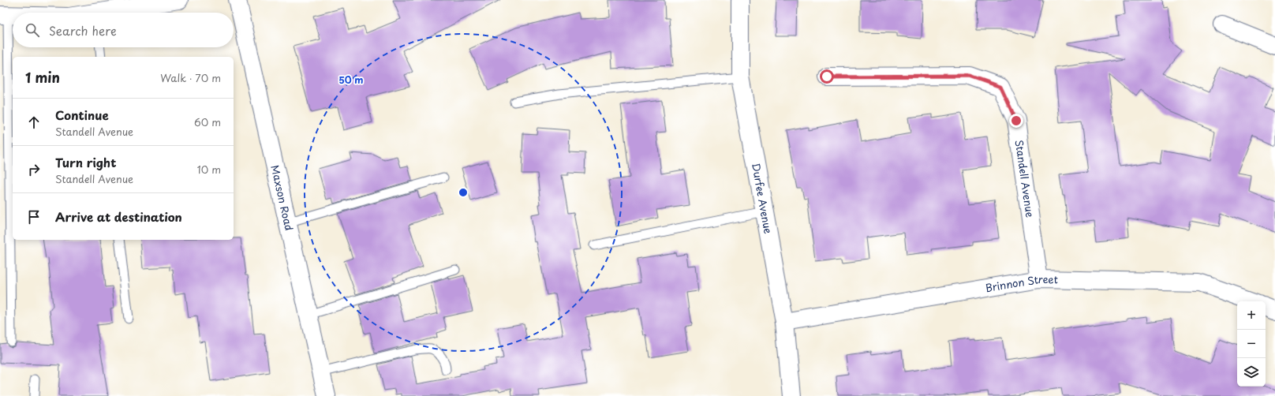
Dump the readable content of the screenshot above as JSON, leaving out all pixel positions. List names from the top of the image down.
{
  "streets": {
    "street": [
      "Standell Avenue",
      "Maxson Road",
      "Durfee Avenue",
      "Brinnon Street"
    ]
  },
  "crossings": [
    ["Standell Avenue", "Brinnon Street"],
    ["Durfee Avenue", "Brinnon Street"]
  ],
  "page": {
    "search": "Search here",
    "heading": ["1 min", "Walk · 70 m"],
    "list": [
      ["Continue", "Standell Avenue", "60 m"],
      ["Turn right", "Standell Avenue", "10 m"],
      "Arrive at destination"
    ],
    "map_buttons": ["+", "−"]
  },
  "rings": ["50 m"]
}
